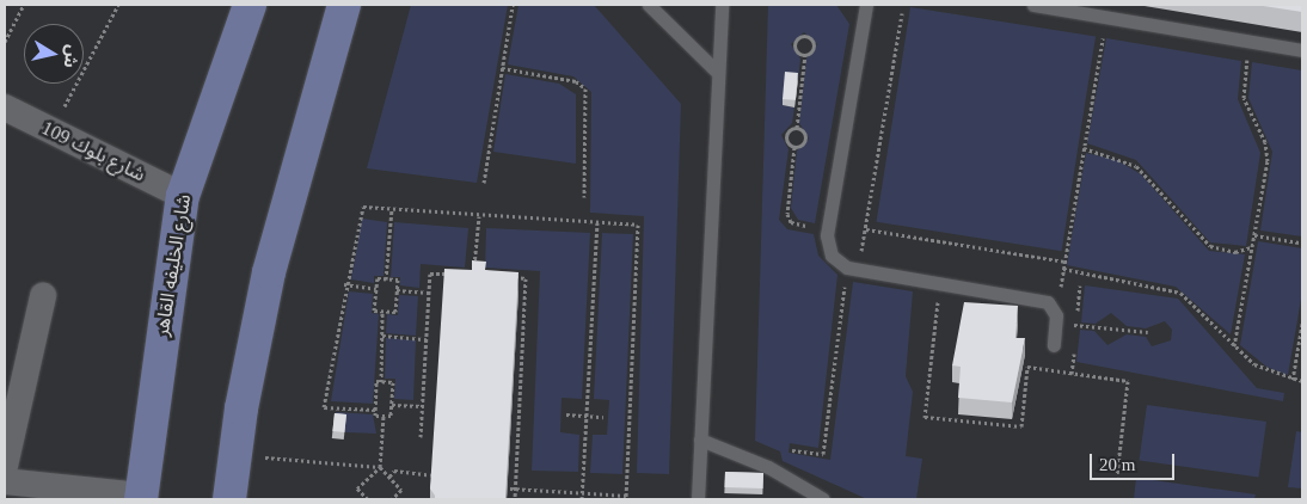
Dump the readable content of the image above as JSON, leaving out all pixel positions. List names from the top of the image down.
{
  "streets": {
    "main road": ["شارع الخليفه القاهر"],
    "street": ["شارع بلوك 109"]
  },
  "crossings": [
    ["شارع بلوك 109", "شارع الخليفه القاهر"]
  ],
  "scale_bar": "20 m",
  "north": "right"
}
